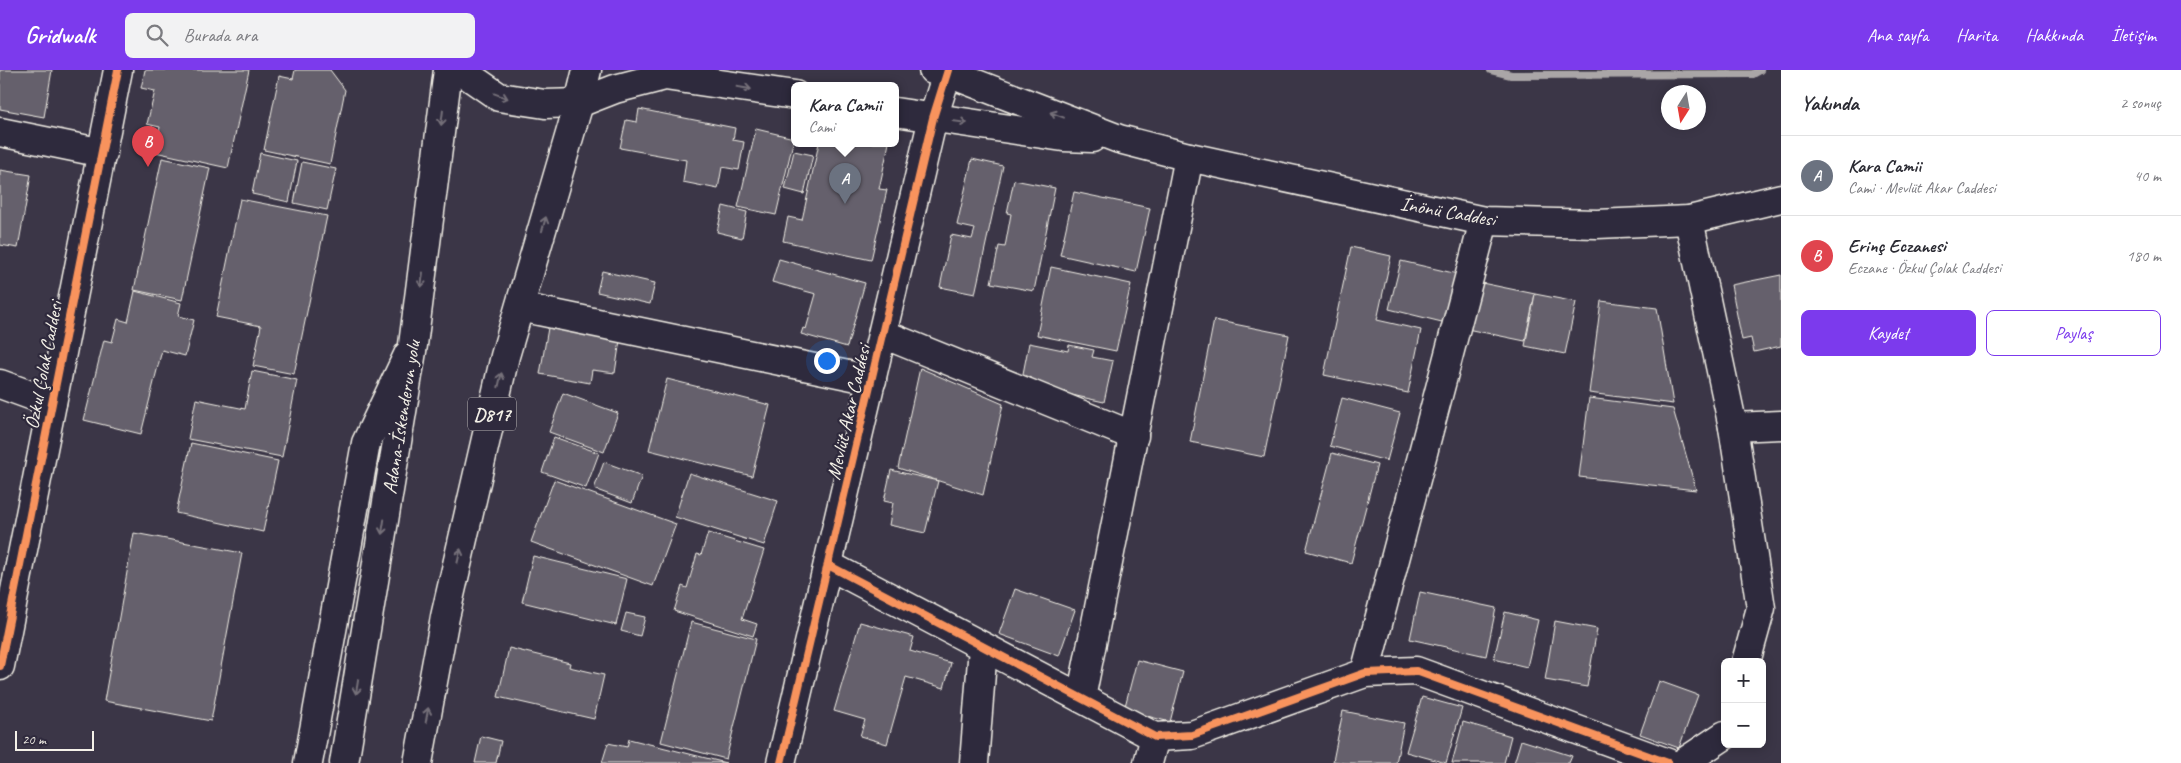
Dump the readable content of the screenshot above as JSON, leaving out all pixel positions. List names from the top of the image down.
{
  "streets": {
    "main road": [
      "İnönü Caddesi",
      "Özkul Çolak Caddesi",
      "Mevlüt Akar Caddesi",
      "D817",
      "Adana-İskenderun yolu"
    ]
  },
  "scale_bar": "20 m",
  "north": "bottom",
  "page": {
    "header": "Gridwalk",
    "search": "Burada ara",
    "nav": [
      "Ana sayfa",
      "Harita",
      "Hakkında",
      "İletişim"
    ],
    "heading": ["Yakında", "2 sonuç"],
    "popup": ["Kara Camii", "Cami"],
    "pins": ["B", "A"],
    "list": [
      {
        "mark": "A",
        "name": "Kara Camii",
        "note": "Cami · Mevlüt Akar Caddesi",
        "value": "40 m"
      },
      {
        "mark": "B",
        "name": "Erinç Eczanesi",
        "note": "Eczane · Özkul Çolak Caddesi",
        "value": "180 m"
      }
    ],
    "buttons": ["Kaydet", "Paylaş"],
    "map_buttons": ["+", "−"],
    "scale": "20 m"
  }
}
